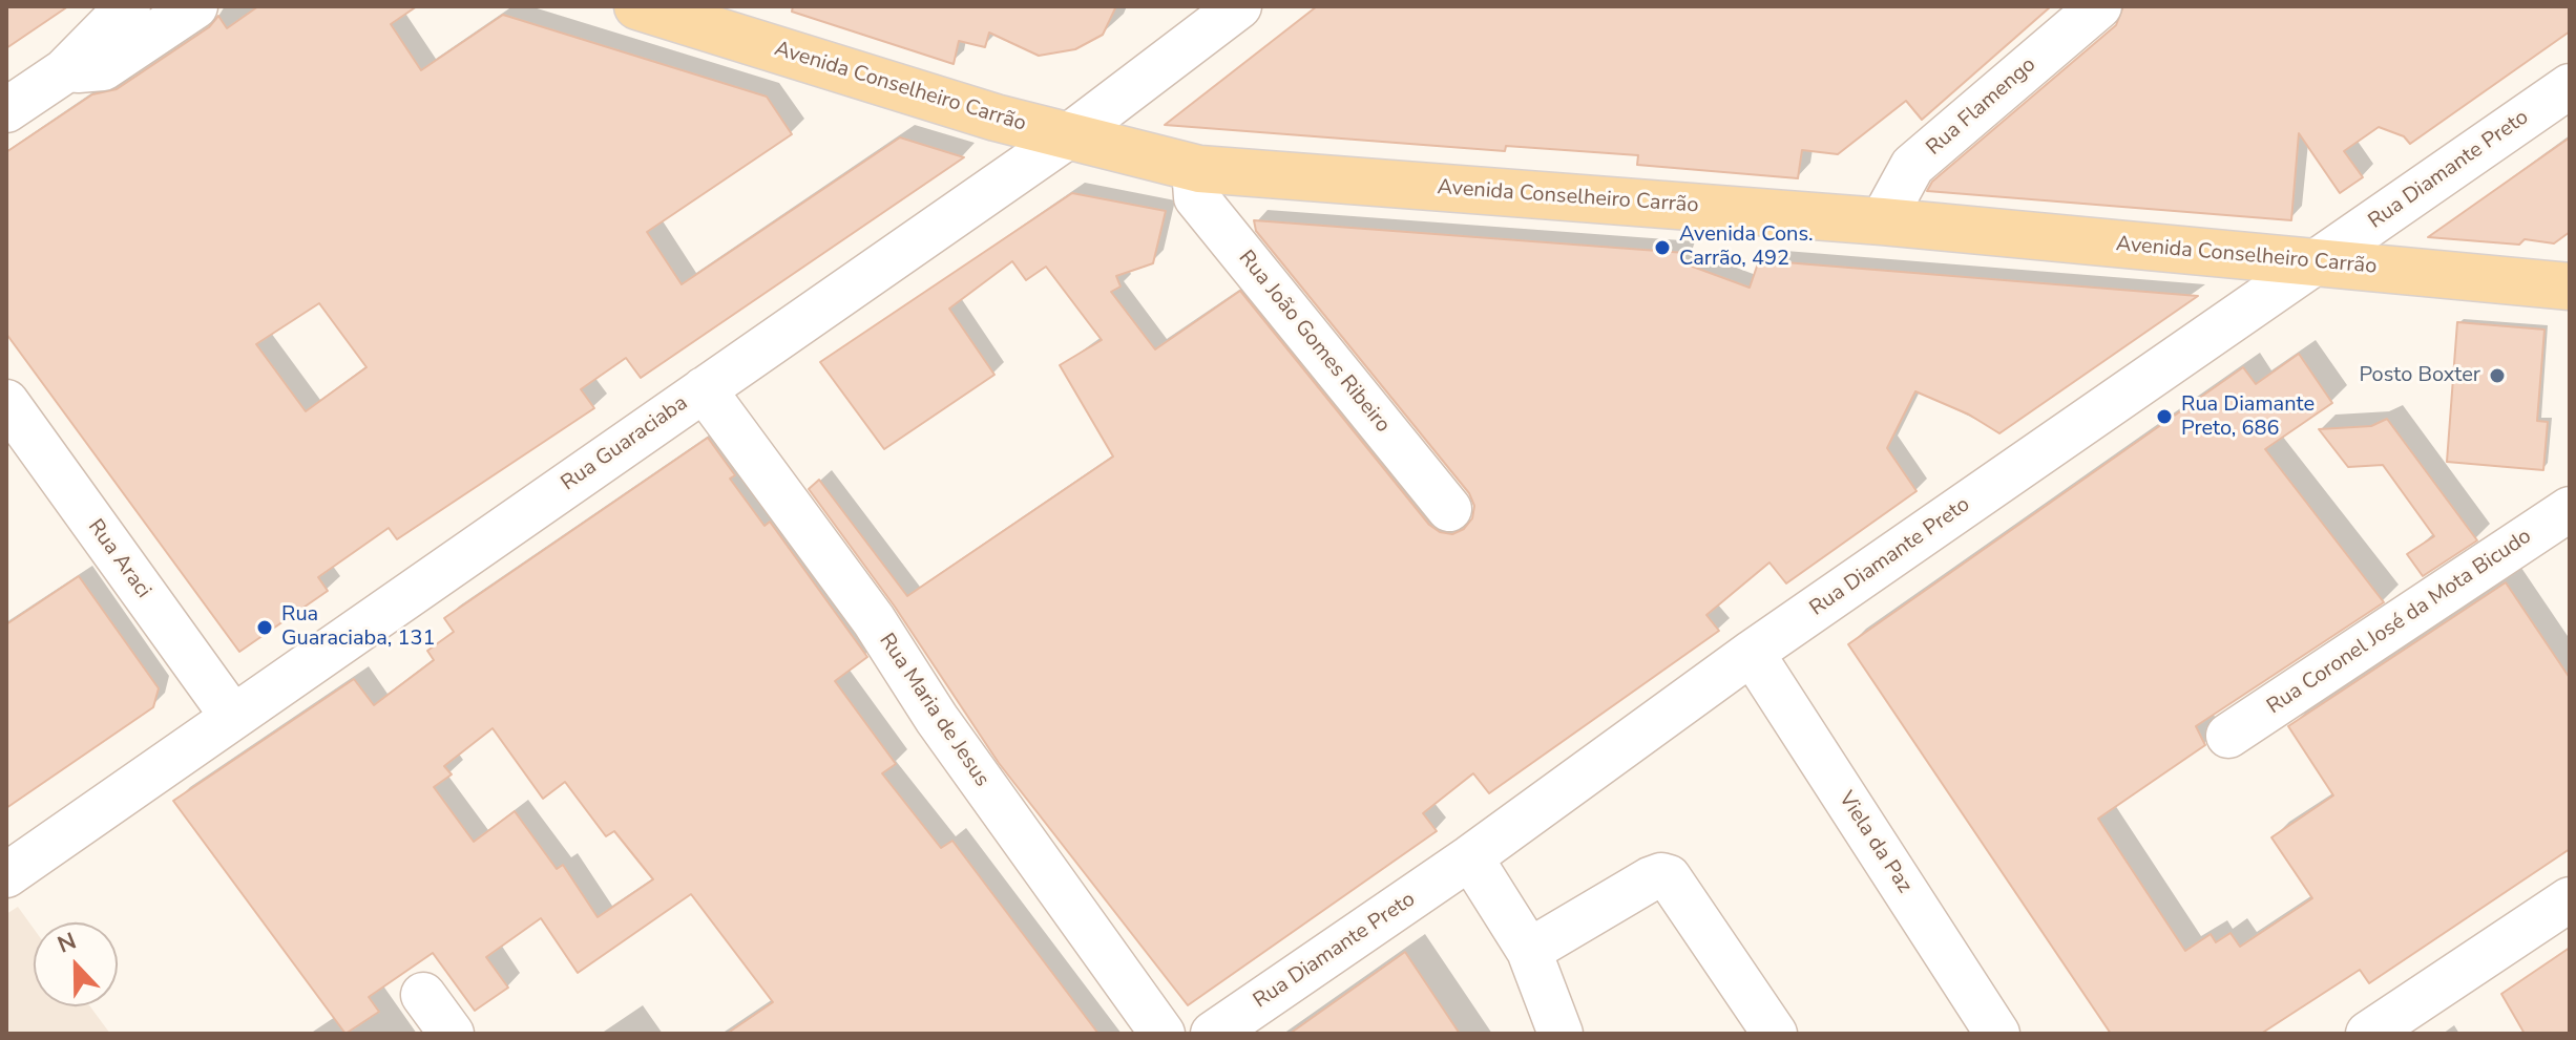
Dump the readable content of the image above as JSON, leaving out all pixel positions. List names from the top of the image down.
{
  "streets": {
    "main road": ["Avenida Conselheiro Carrão"],
    "street": [
      "Rua Flamengo",
      "Rua Diamante Preto",
      "Rua João Gomes Ribeiro",
      "Rua Guaraciaba",
      "Rua Araci",
      "Rua Coronel José da Mota Bicudo",
      "Rua Maria de Jesus",
      "Viela da Paz"
    ]
  },
  "crossings": [
    ["Avenida Conselheiro Carrão", "Rua Flamengo"],
    ["Avenida Conselheiro Carrão", "Rua Diamante Preto"],
    ["Avenida Conselheiro Carrão", "Rua João Gomes Ribeiro"],
    ["Avenida Conselheiro Carrão", "Rua Guaraciaba"],
    ["Rua Diamante Preto", "Viela da Paz"],
    ["Rua Guaraciaba", "Rua Araci"],
    ["Rua Guaraciaba", "Rua Maria de Jesus"]
  ],
  "places": [
    "Avenida Cons. Carrão, 492",
    "Posto Boxter",
    "Rua Diamante Preto, 686",
    "Rua Guaraciaba, 131"
  ],
  "north": "top"
}
